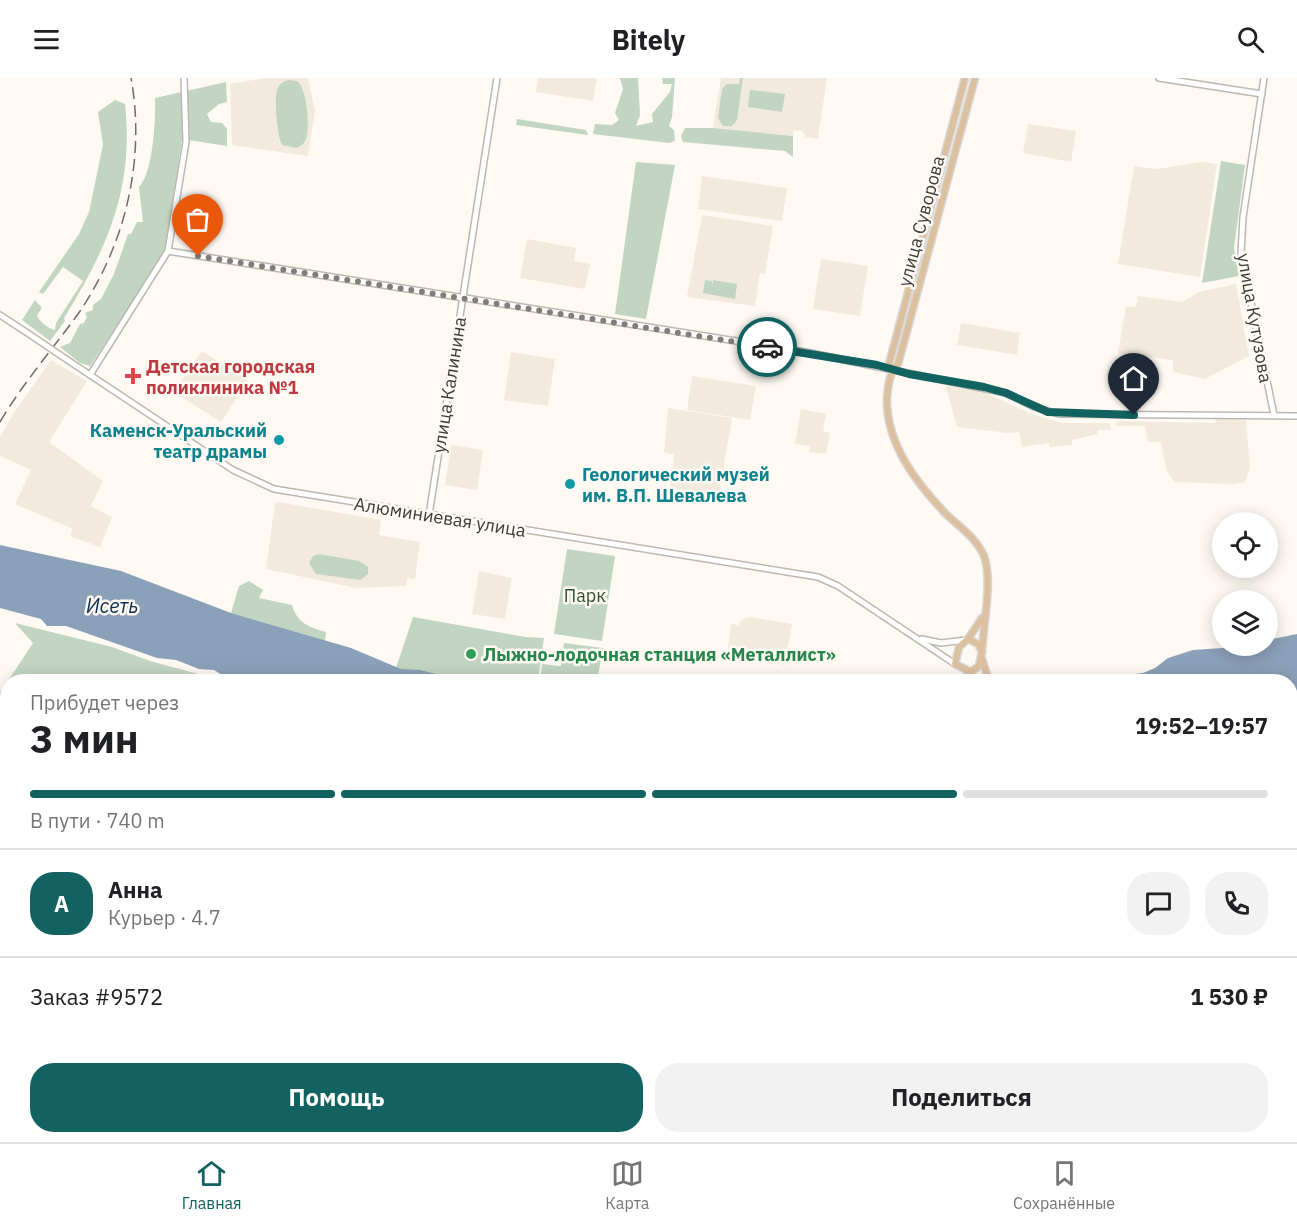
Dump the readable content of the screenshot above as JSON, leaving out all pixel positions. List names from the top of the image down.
{
  "streets": {
    "main road": [
      "улица Суворова",
      "улица Кутузова",
      "улица Калинина",
      "Алюминиевая улица"
    ]
  },
  "crossings": [
    ["улица Суворова", "Алюминиевая улица"],
    ["улица Калинина", "Алюминиевая улица"]
  ],
  "water": ["Исеть"],
  "parks": ["Парк"],
  "places": {
    "health": ["Детская городская поликлиника №1"],
    "other": ["Каменск-Уральский театр драмы", "Геологический музей им. В.П. Шевалева", "Лыжно-лодочная станция «Металлист»"]
  },
  "page": {
    "header": "Bitely",
    "heading": ["3 мин", "Прибудет через", "19:52–19:57"],
    "panel": [
      "Анна",
      "Курьер · 4.7",
      "Заказ #9572",
      "1 530 ₽"
    ],
    "bar": "В пути · 740 m",
    "round": "А",
    "buttons": ["Помощь", "Поделиться"],
    "tabs": ["Главная", "Карта", "Сохранённые"]
  }
}
